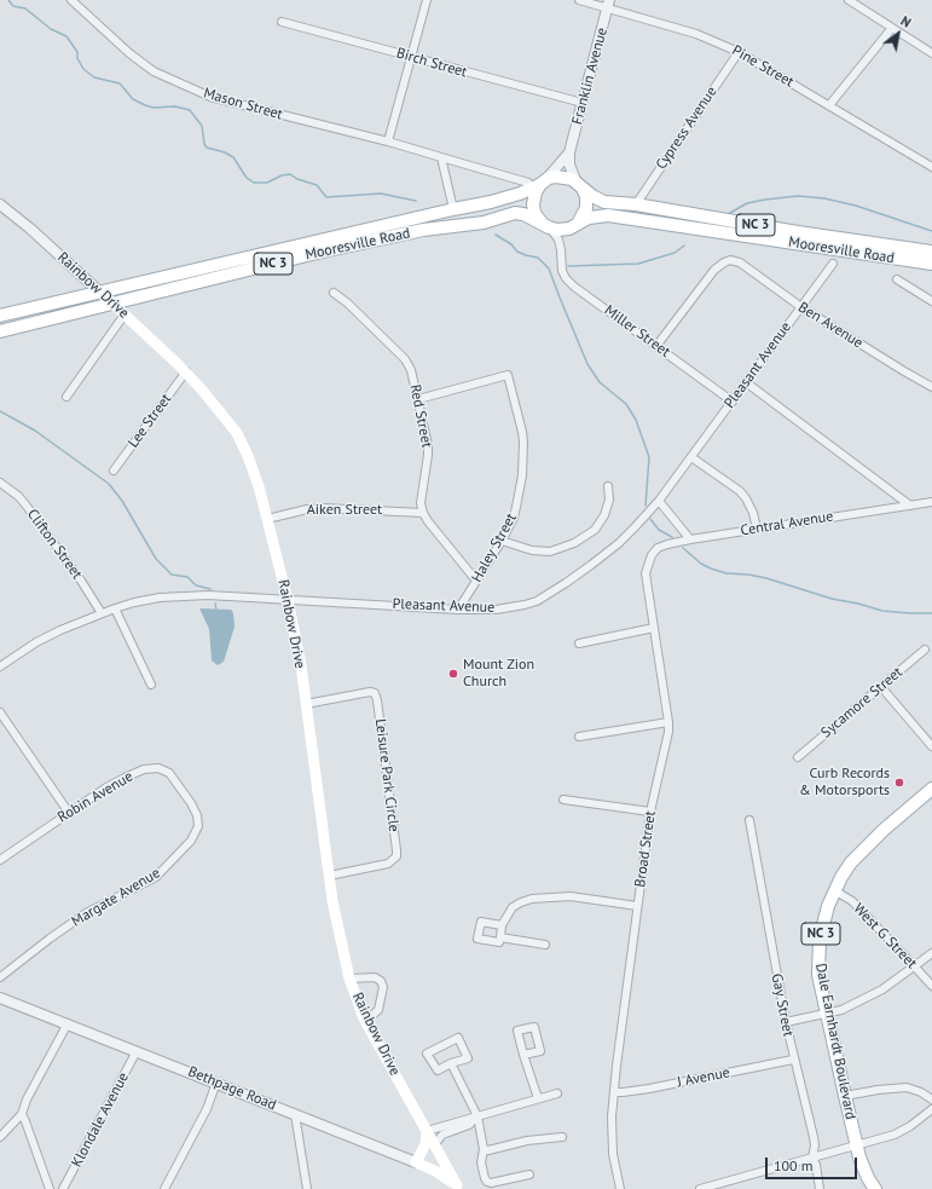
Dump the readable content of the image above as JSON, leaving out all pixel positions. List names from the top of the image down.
{
  "streets": {
    "main road": [
      "NC 3",
      "Mooresville Road",
      "Rainbow Drive",
      "Dale Earnhardt Boulevard",
      "Bethpage Road"
    ],
    "street": [
      "Birch Street",
      "Pine Street",
      "Franklin Avenue",
      "Mason Street",
      "Cypress Avenue",
      "Ben Avenue",
      "Miller Street",
      "Pleasant Avenue",
      "Red Street",
      "Lee Street",
      "Aiken Street",
      "Central Avenue",
      "Clifton Street",
      "Haley Street",
      "Sycamore Street",
      "Leisure Park Circle",
      "Robin Avenue",
      "Broad Street",
      "Margate Avenue",
      "West G Street",
      "Gay Street",
      "J Avenue",
      "Klondale Avenue"
    ]
  },
  "crossings": [
    ["Birch Street", "Franklin Avenue"],
    ["Pine Street", "Franklin Avenue"],
    ["Pine Street", "Cypress Avenue"],
    ["Franklin Avenue", "Mooresville Road"],
    ["Franklin Avenue", "Miller Street"],
    ["Cypress Avenue", "Mooresville Road"],
    ["Mooresville Road", "Rainbow Drive"],
    ["Mooresville Road", "Miller Street"],
    ["Rainbow Drive", "Pleasant Avenue"],
    ["Rainbow Drive", "Lee Street"],
    ["Rainbow Drive", "Aiken Street"],
    ["Rainbow Drive", "Leisure Park Circle"],
    ["Rainbow Drive", "Bethpage Road"],
    ["Ben Avenue", "Miller Street"],
    ["Ben Avenue", "Pleasant Avenue"],
    ["Miller Street", "Pleasant Avenue"],
    ["Pleasant Avenue", "Clifton Street"],
    ["Pleasant Avenue", "Haley Street"],
    ["Red Street", "Aiken Street"],
    ["Red Street", "Haley Street"],
    ["Central Avenue", "Broad Street"],
    ["Robin Avenue", "Margate Avenue"],
    ["Broad Street", "J Avenue"],
    ["West G Street", "Dale Earnhardt Boulevard"],
    ["Gay Street", "J Avenue"],
    ["Bethpage Road", "Klondale Avenue"]
  ],
  "places": ["Mount Zion Church", "Curb Records & Motorsports"],
  "scale_bar": "100 m",
  "north": "top right"
}
